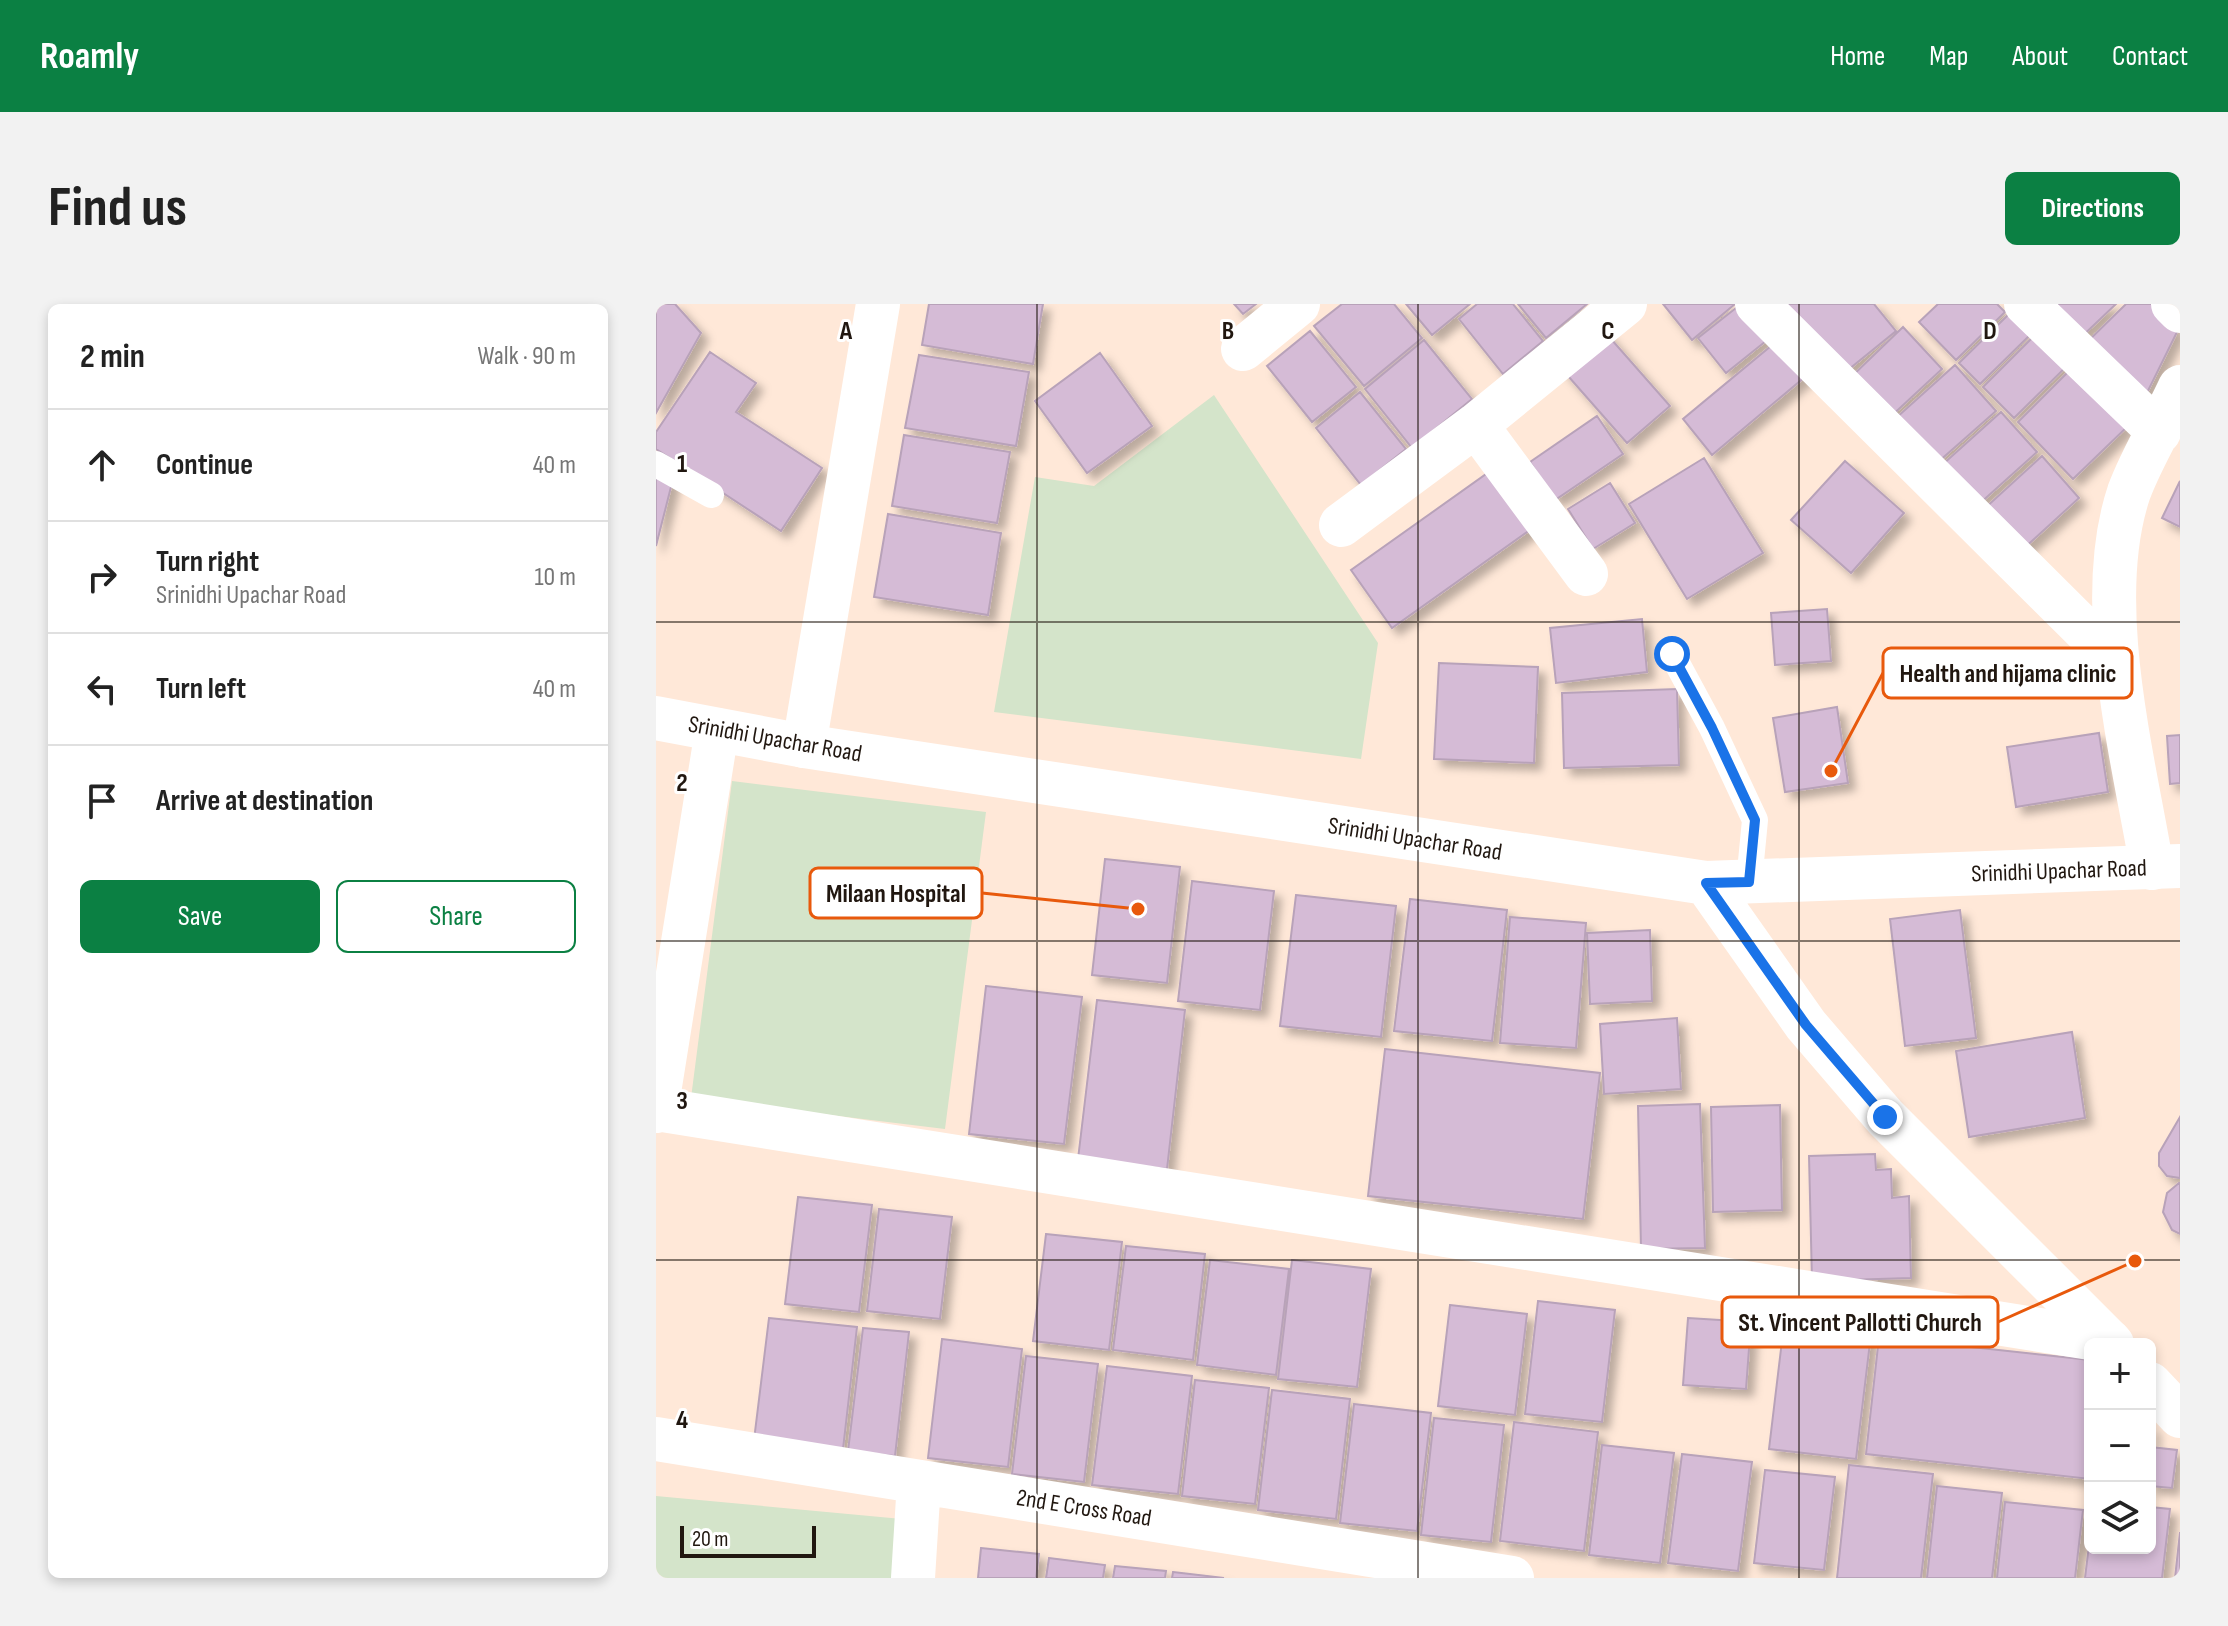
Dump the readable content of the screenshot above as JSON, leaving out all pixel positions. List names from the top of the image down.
{
  "streets": {
    "street": ["Srinidhi Upachar Road", "2nd E Cross Road"]
  },
  "places": ["Health and hijama clinic", "Milaan Hospital", "St. Vincent Pallotti Church"],
  "scale_bar": "20 m",
  "page": {
    "header": "Roamly",
    "nav": [
      "Home",
      "Map",
      "About",
      "Contact"
    ],
    "buttons": [
      "Directions",
      ["Save", "Share"]
    ],
    "title": "Find us",
    "heading": ["2 min", "Walk · 90 m"],
    "list": [
      ["Continue", "40 m"],
      ["Turn right", "Srinidhi Upachar Road", "10 m"],
      ["Turn left", "40 m"],
      "Arrive at destination"
    ],
    "map_buttons": ["+", "−"],
    "scale": "20 m"
  },
  "grid": {
    "columns": [
      "A",
      "B",
      "C",
      "D"
    ],
    "rows": [
      "1",
      "2",
      "3",
      "4"
    ]
  }
}
